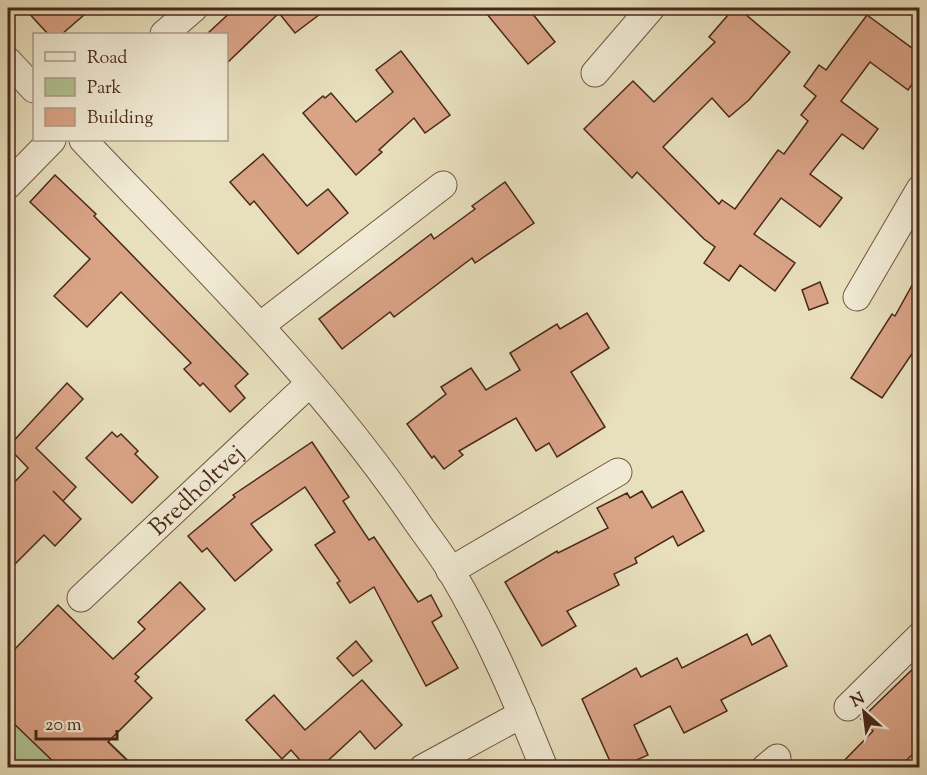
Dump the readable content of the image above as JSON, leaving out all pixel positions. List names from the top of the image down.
{
  "streets": {
    "street": ["Bredholtvej"]
  },
  "legend": ["Road", "Park", "Building"],
  "scale_bar": "20 m",
  "north": "top left"
}
